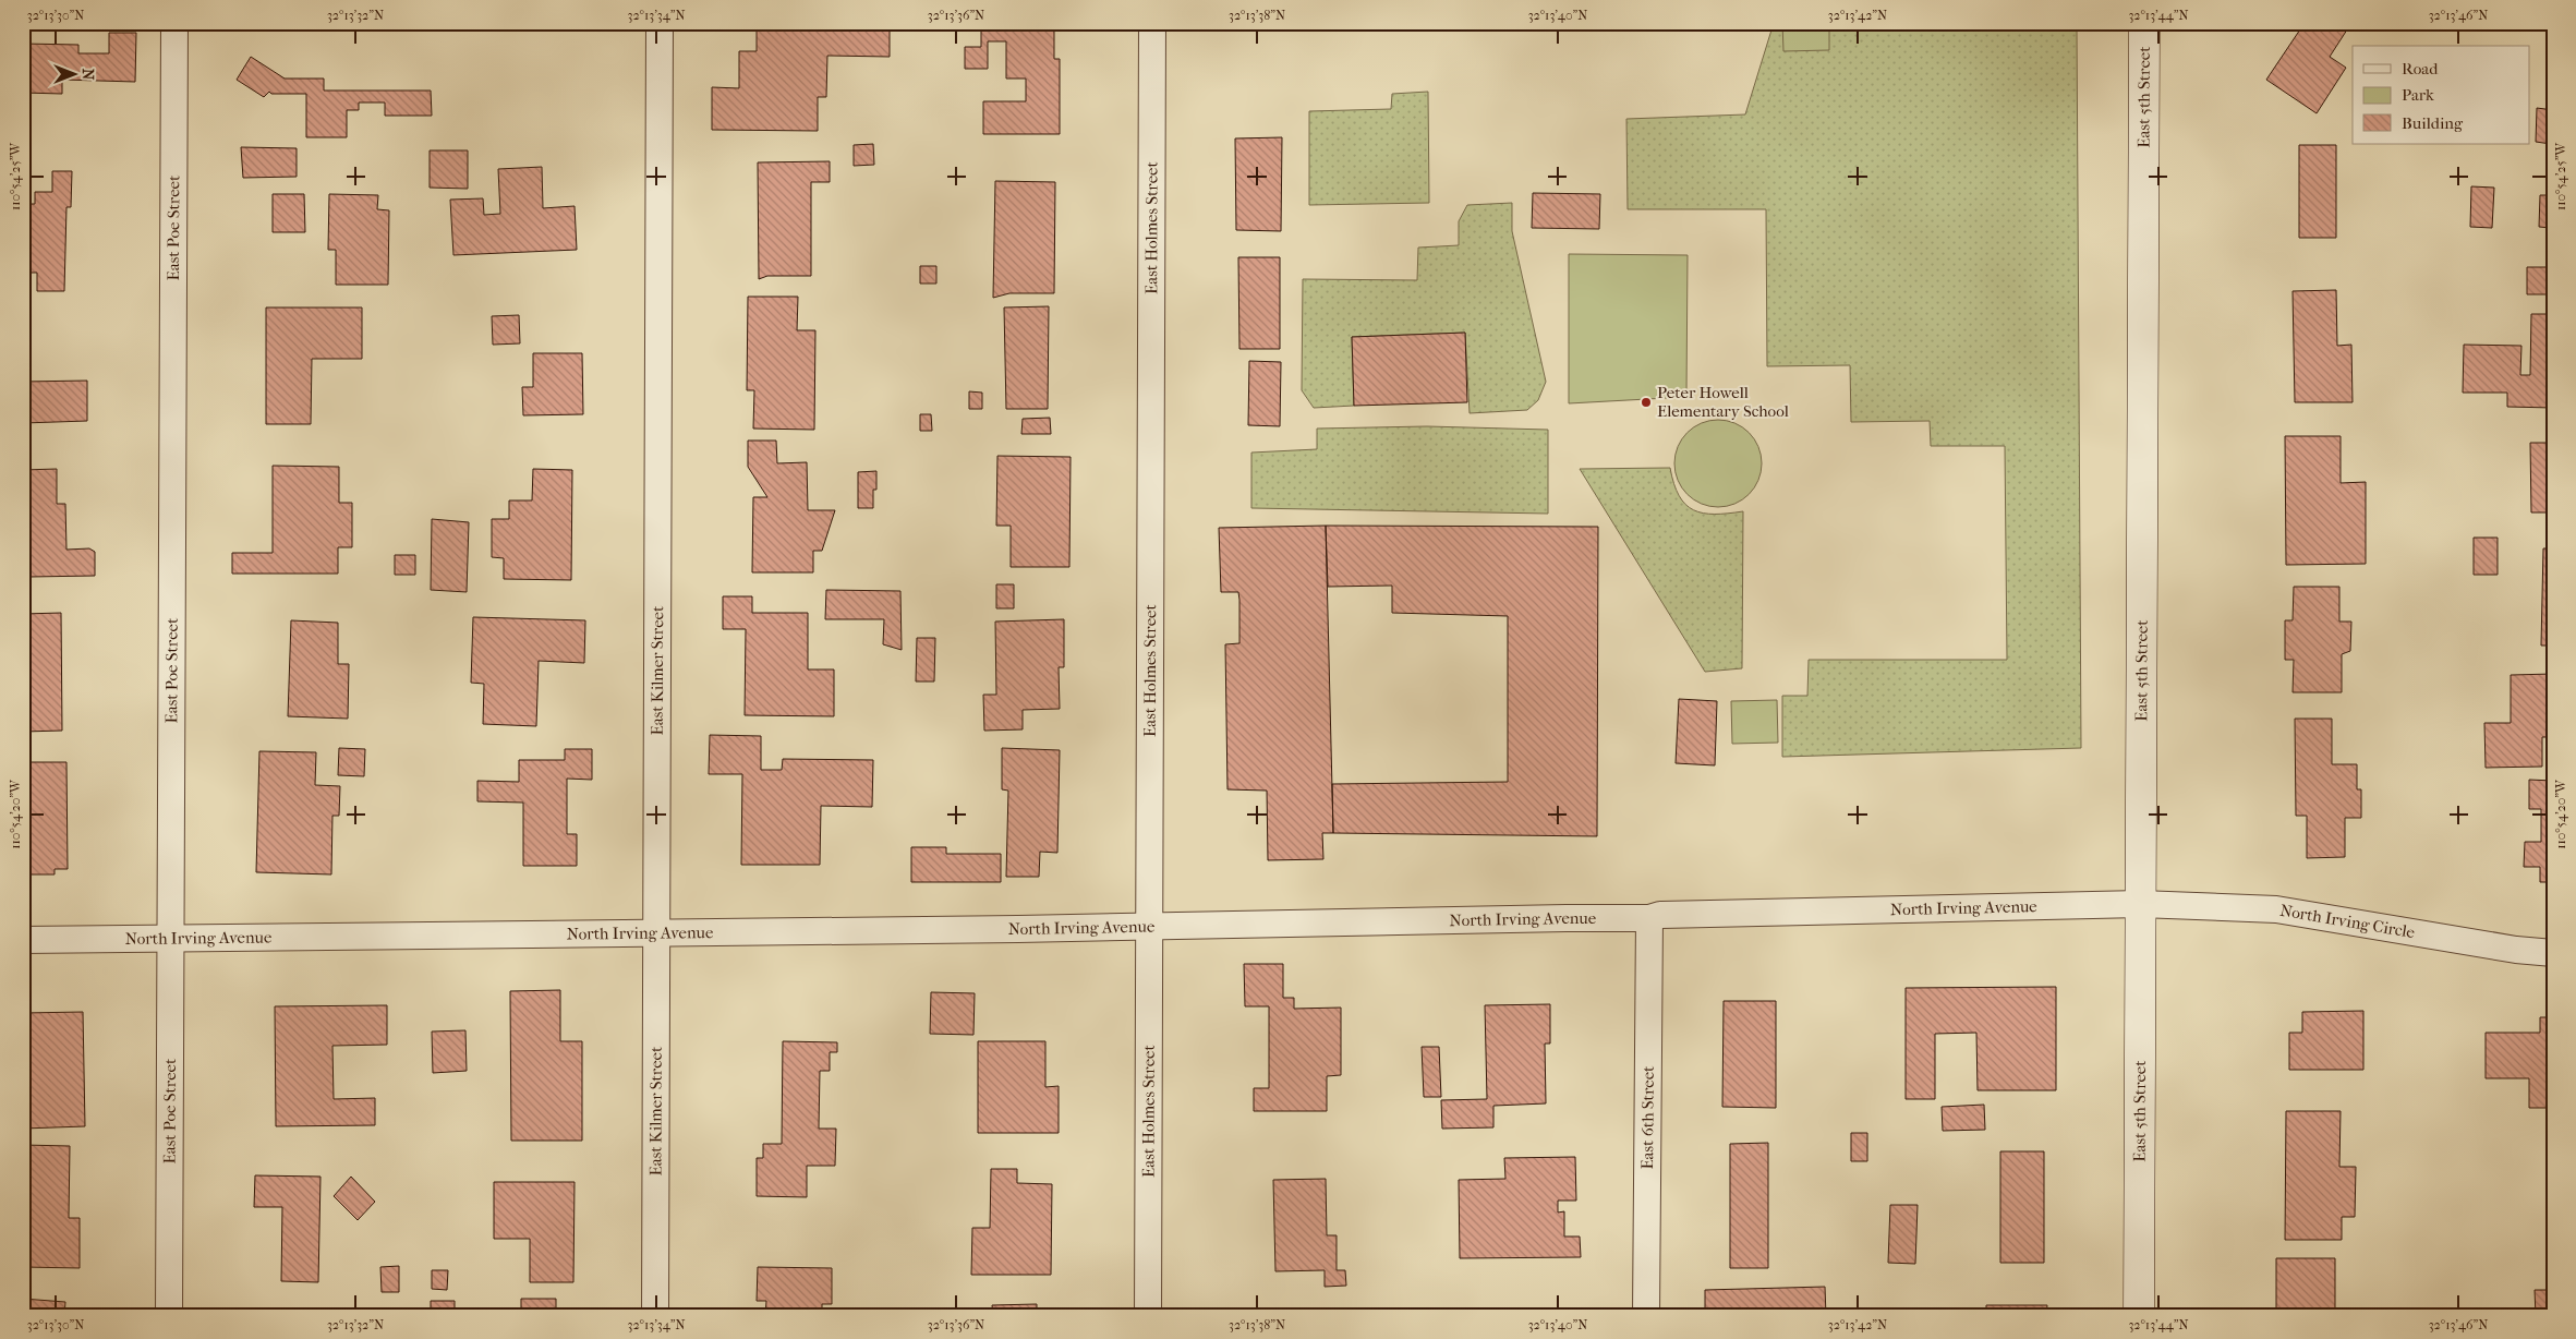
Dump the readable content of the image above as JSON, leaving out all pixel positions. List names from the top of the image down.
{
  "streets": {
    "street": [
      "East 5th Street",
      "East Poe Street",
      "East Holmes Street",
      "East Kilmer Street",
      "North Irving Avenue",
      "North Irving Circle",
      "East 6th Street"
    ]
  },
  "crossings": [
    ["East 5th Street", "North Irving Avenue"],
    ["East 5th Street", "North Irving Circle"],
    ["East Poe Street", "North Irving Avenue"],
    ["East Holmes Street", "North Irving Avenue"],
    ["East Kilmer Street", "North Irving Avenue"],
    ["North Irving Avenue", "North Irving Circle"],
    ["North Irving Avenue", "East 6th Street"]
  ],
  "places": ["Peter Howell Elementary School"],
  "legend": ["Road", "Park", "Building"],
  "north": "right",
  "coordinates": [
    "32°13'30\"N",
    "32°13'32\"N",
    "32°13'34\"N",
    "32°13'36\"N",
    "32°13'38\"N",
    "32°13'40\"N",
    "32°13'42\"N",
    "32°13'44\"N",
    "32°13'46\"N",
    "110°54'25\"W",
    "110°54'20\"W"
  ]
}
